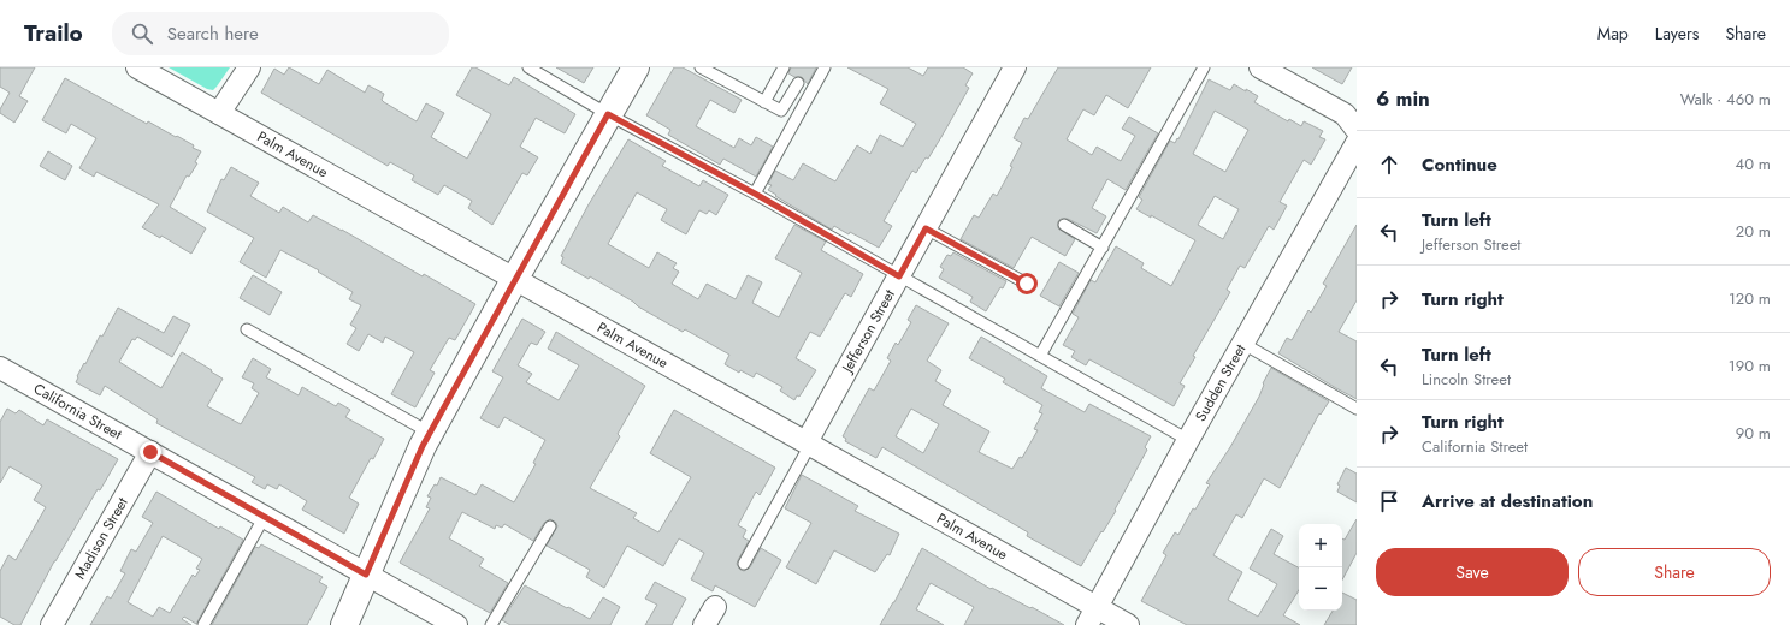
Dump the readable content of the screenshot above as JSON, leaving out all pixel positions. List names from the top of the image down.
{
  "streets": {
    "street": [
      "Palm Avenue",
      "Jefferson Street",
      "Sudden Street",
      "California Street",
      "Madison Street"
    ]
  },
  "crossings": [
    ["Palm Avenue", "Jefferson Street"],
    ["Palm Avenue", "Sudden Street"],
    ["California Street", "Madison Street"]
  ],
  "page": {
    "header": "Trailo",
    "search": "Search here",
    "nav": ["Map", "Layers", "Share"],
    "heading": ["6 min", "Walk · 460 m"],
    "list": [
      ["Continue", "40 m"],
      ["Turn left", "Jefferson Street", "20 m"],
      ["Turn right", "120 m"],
      ["Turn left", "Lincoln Street", "190 m"],
      ["Turn right", "California Street", "90 m"],
      "Arrive at destination"
    ],
    "map_buttons": ["+", "−"],
    "buttons": ["Save", "Share"]
  }
}
